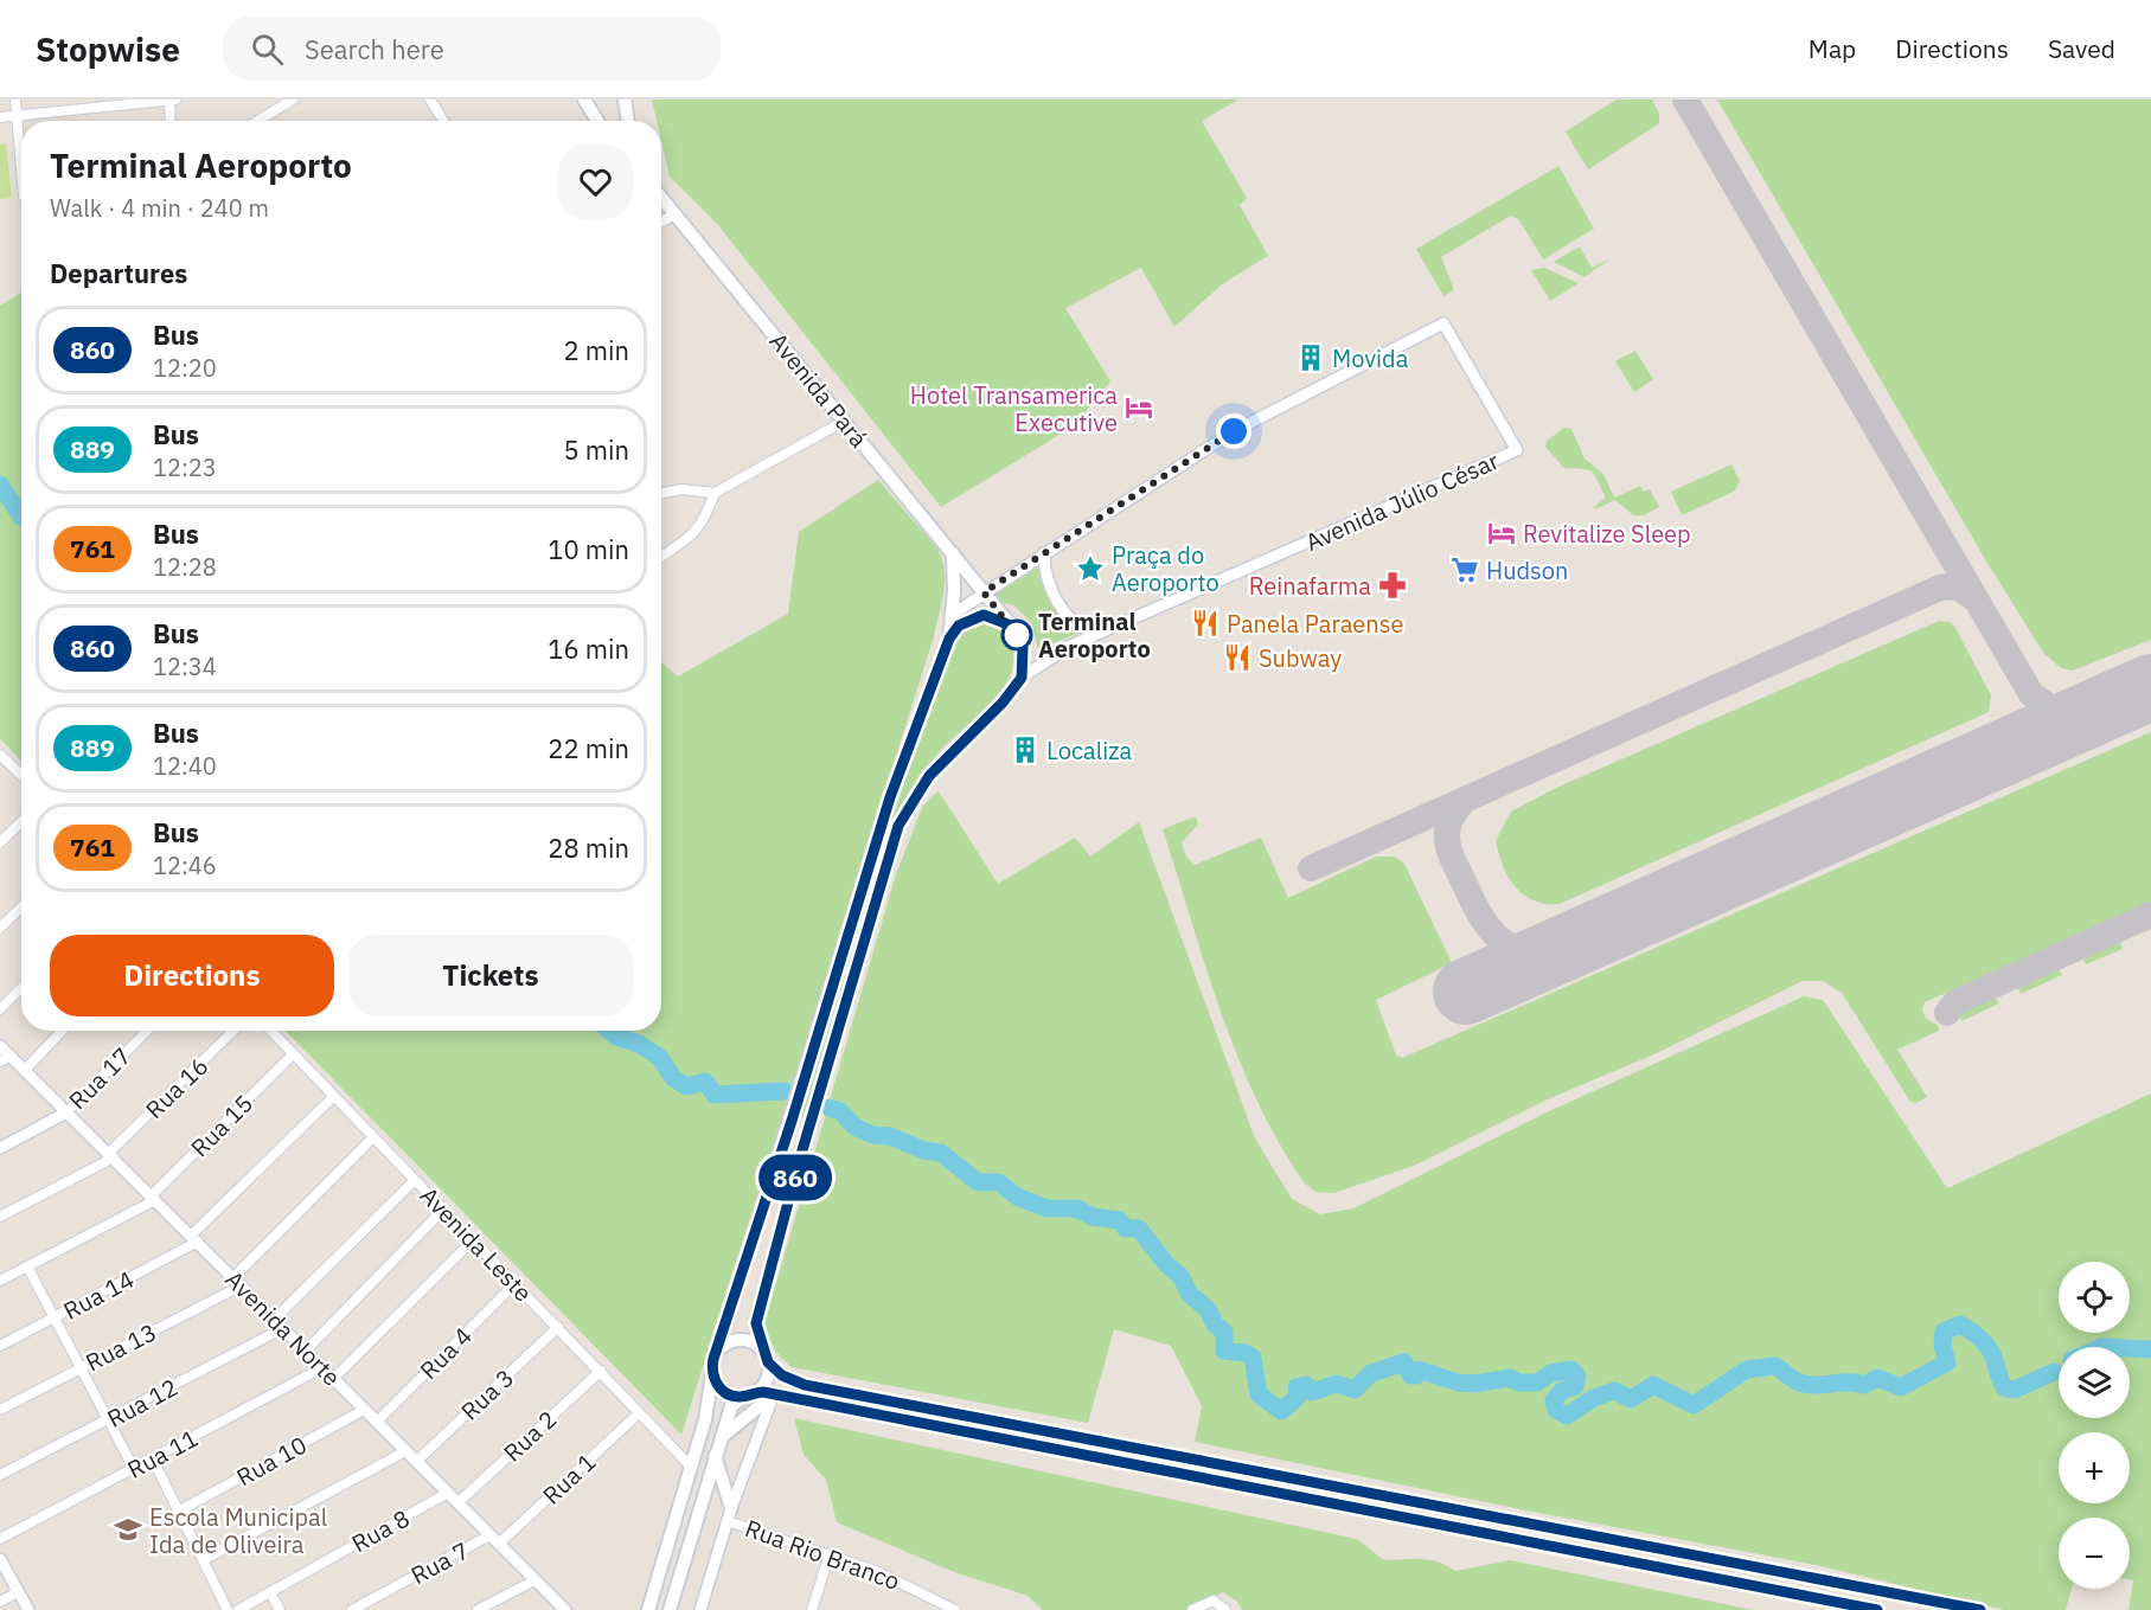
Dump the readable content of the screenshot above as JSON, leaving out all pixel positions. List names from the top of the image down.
{
  "streets": {
    "main road": ["Avenida Pará", "Avenida Júlio César"],
    "street": [
      "Rua 17",
      "Rua 16",
      "Rua 15",
      "Avenida Leste",
      "Rua 14",
      "Avenida Norte",
      "Rua 13",
      "Rua 4",
      "Rua 3",
      "Rua 12",
      "Rua 2",
      "Rua 11",
      "Rua 10",
      "Rua 1",
      "Rua 8",
      "Rua Rio Branco",
      "Rua 7"
    ]
  },
  "crossings": [
    ["Avenida Pará", "Avenida Júlio César"],
    ["Rua 17", "Avenida Norte"],
    ["Rua 16", "Avenida Norte"],
    ["Rua 15", "Avenida Leste"],
    ["Rua 15", "Avenida Norte"],
    ["Avenida Leste", "Rua 14"],
    ["Avenida Leste", "Rua 13"],
    ["Avenida Leste", "Rua 4"],
    ["Avenida Leste", "Rua 3"],
    ["Avenida Leste", "Rua 12"],
    ["Avenida Leste", "Rua 2"],
    ["Avenida Leste", "Rua 1"],
    ["Rua 14", "Avenida Norte"],
    ["Avenida Norte", "Rua 13"],
    ["Avenida Norte", "Rua 4"],
    ["Avenida Norte", "Rua 3"],
    ["Avenida Norte", "Rua 12"],
    ["Avenida Norte", "Rua 2"],
    ["Avenida Norte", "Rua 11"],
    ["Avenida Norte", "Rua 10"],
    ["Avenida Norte", "Rua 1"],
    ["Avenida Norte", "Rua 8"],
    ["Avenida Norte", "Rua 7"],
    ["Rua 1", "Rua 7"]
  ],
  "places": {
    "building": ["Movida", "Localiza"],
    "hotel": ["Hotel Transamerica Executive", "Revitalize Sleep"],
    "place": ["Praça do Aeroporto"],
    "supermarket": ["Hudson"],
    "pharmacy": ["Reinafarma"],
    "restaurant": ["Panela Paraense", "Subway"],
    "other": ["Terminal Aeroporto"],
    "school or university": ["Escola Municipal Ida de Oliveira"]
  },
  "lines": ["bus line 860"],
  "page": {
    "header": "Stopwise",
    "search": "Search here",
    "nav": ["Map", "Directions", "Saved"],
    "on_map": "860",
    "heading": [
      ["Terminal Aeroporto", "Walk · 4 min · 240 m"],
      "Departures"
    ],
    "list": [
      {
        "mark": "860",
        "name": "Bus",
        "note": "12:20",
        "value": "2 min"
      },
      {
        "mark": "889",
        "name": "Bus",
        "note": "12:23",
        "value": "5 min"
      },
      {
        "mark": "761",
        "name": "Bus",
        "note": "12:28",
        "value": "10 min"
      },
      {
        "mark": "860",
        "name": "Bus",
        "note": "12:34",
        "value": "16 min"
      },
      {
        "mark": "889",
        "name": "Bus",
        "note": "12:40",
        "value": "22 min"
      },
      {
        "mark": "761",
        "name": "Bus",
        "note": "12:46",
        "value": "28 min"
      }
    ],
    "buttons": ["Directions", "Tickets"],
    "map_buttons": ["+", "−"]
  }
}
